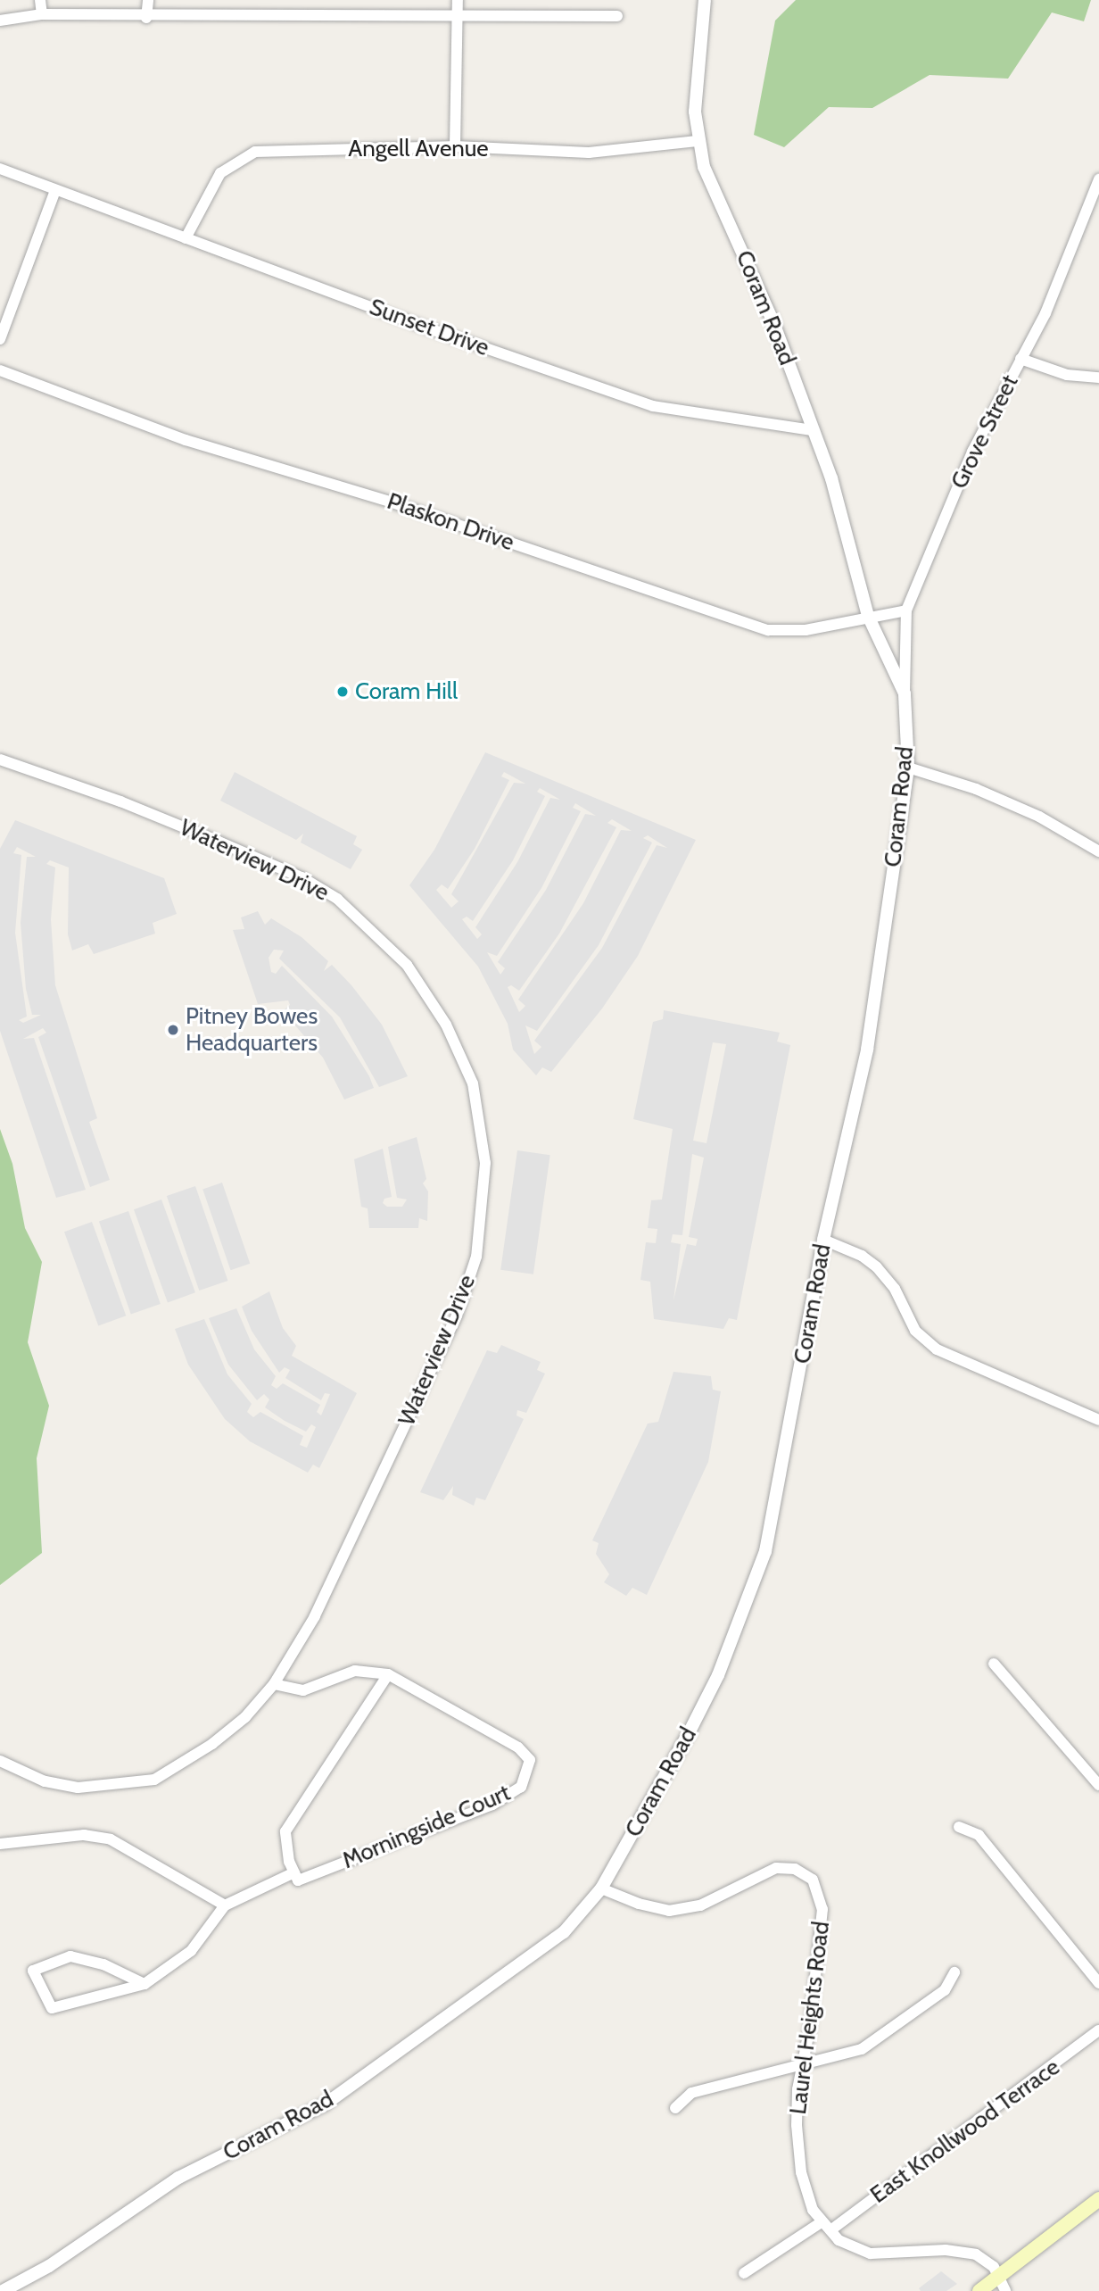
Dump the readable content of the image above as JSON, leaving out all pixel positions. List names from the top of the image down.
{
  "streets": {
    "street": [
      "Angell Avenue",
      "Coram Road",
      "Sunset Drive",
      "Grove Street",
      "Plaskon Drive",
      "Waterview Drive",
      "Morningside Court",
      "Laurel Heights Road",
      "East Knollwood Terrace"
    ]
  },
  "crossings": [
    ["Angell Avenue", "Coram Road"],
    ["Angell Avenue", "Sunset Drive"],
    ["Coram Road", "Sunset Drive"],
    ["Coram Road", "Grove Street"],
    ["Coram Road", "Plaskon Drive"],
    ["Coram Road", "Laurel Heights Road"],
    ["Grove Street", "Plaskon Drive"],
    ["Waterview Drive", "Morningside Court"],
    ["Laurel Heights Road", "East Knollwood Terrace"]
  ],
  "places": ["Coram Hill", "Pitney Bowes Headquarters"]
}
